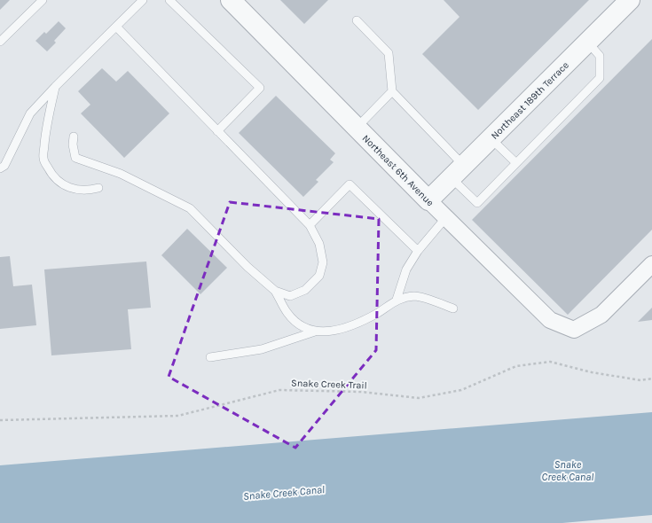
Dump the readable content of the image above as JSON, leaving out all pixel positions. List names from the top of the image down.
{
  "streets": {
    "street": ["Northeast 189th Terrace", "Northeast 6th Avenue"],
    "path": ["Snake Creek Trail"]
  },
  "crossings": [
    ["Northeast 189th Terrace", "Northeast 6th Avenue"]
  ],
  "water": ["Snake Creek Canal"]
}
